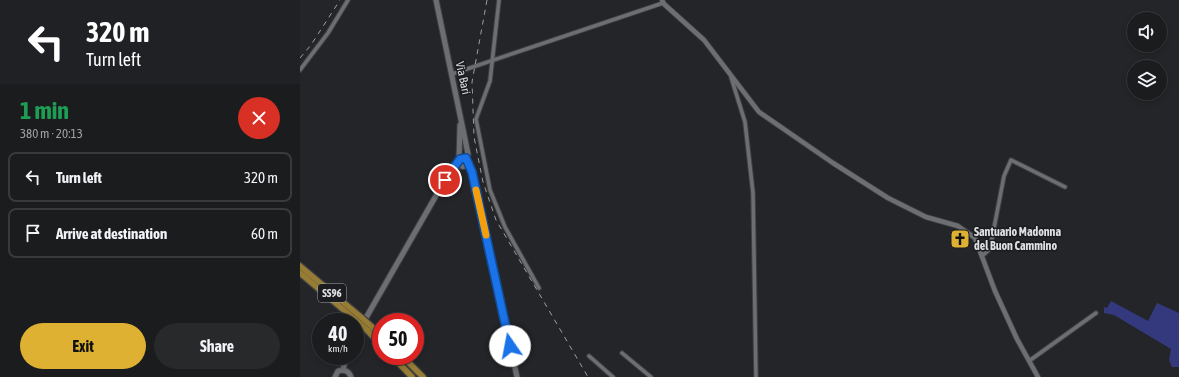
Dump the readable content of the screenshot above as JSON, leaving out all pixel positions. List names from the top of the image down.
{
  "streets": {
    "highway": ["SS96"],
    "main road": ["Via Bari"]
  },
  "places": {
    "church": ["Santuario Madonna del Buon Cammino"]
  },
  "page": {
    "turn": ["320 m", "Turn left"],
    "heading": ["1 min", "380 m · 20:13"],
    "list": [
      {
        "name": "Turn left",
        "value": "320 m"
      },
      {
        "name": "Arrive at destination",
        "value": "60 m"
      }
    ],
    "speed": "40 km/h",
    "limit": "50",
    "buttons": ["Exit", "Share"]
  }
}
